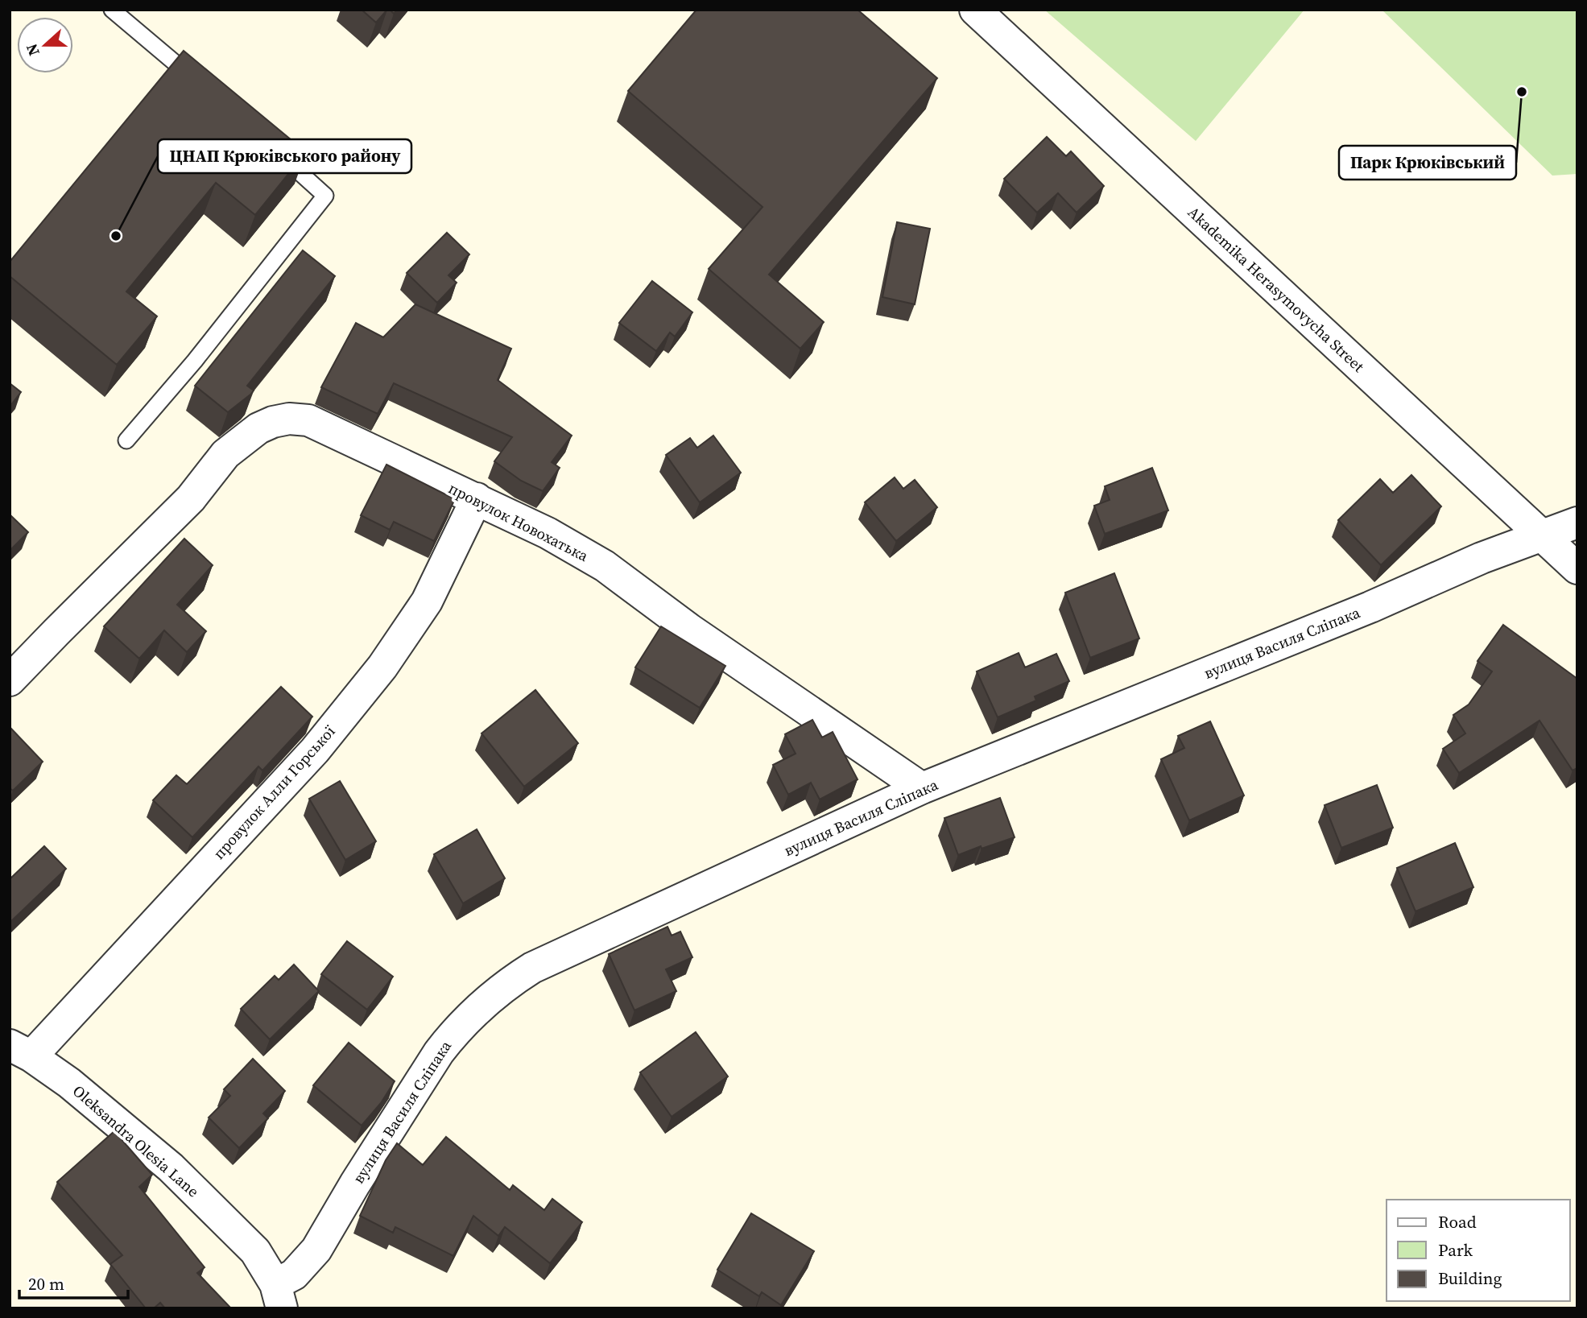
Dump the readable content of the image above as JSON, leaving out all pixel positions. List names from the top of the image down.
{
  "streets": {
    "street": [
      "Akademika Herasymovycha Street",
      "провулок Новохатька",
      "вулиця Василя Сліпака",
      "провулок Алли Горської",
      "Oleksandra Olesia Lane"
    ]
  },
  "crossings": [
    ["Akademika Herasymovycha Street", "вулиця Василя Сліпака"],
    ["провулок Новохатька", "вулиця Василя Сліпака"],
    ["провулок Новохатька", "провулок Алли Горської"],
    ["вулиця Василя Сліпака", "Oleksandra Olesia Lane"],
    ["провулок Алли Горської", "Oleksandra Olesia Lane"]
  ],
  "places": ["Парк Крюківський", "ЦНАП Крюківського району"],
  "legend": ["Road", "Park", "Building"],
  "scale_bar": "20 m",
  "north": "left"
}
